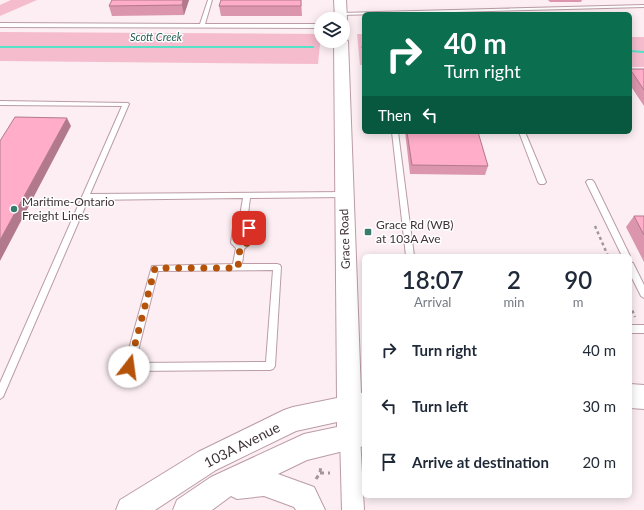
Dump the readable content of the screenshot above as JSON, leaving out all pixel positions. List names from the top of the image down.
{
  "streets": {
    "street": ["Grace Road", "103A Avenue"]
  },
  "crossings": [
    ["Grace Road", "103A Avenue"]
  ],
  "water": ["Scott Creek"],
  "places": {
    "other": ["Maritime-Ontario Freight Lines"],
    "transit": ["Grace Rd (WB) at 103A Ave"]
  },
  "page": {
    "turn": ["40 m", "Turn right"],
    "then": "Then",
    "eta": [
      "18:07",
      "Arrival",
      "2",
      "min",
      "90",
      "m"
    ],
    "list": [
      {
        "name": "Turn right",
        "value": "40 m"
      },
      {
        "name": "Turn left",
        "value": "30 m"
      },
      {
        "name": "Arrive at destination",
        "value": "20 m"
      }
    ]
  }
}
